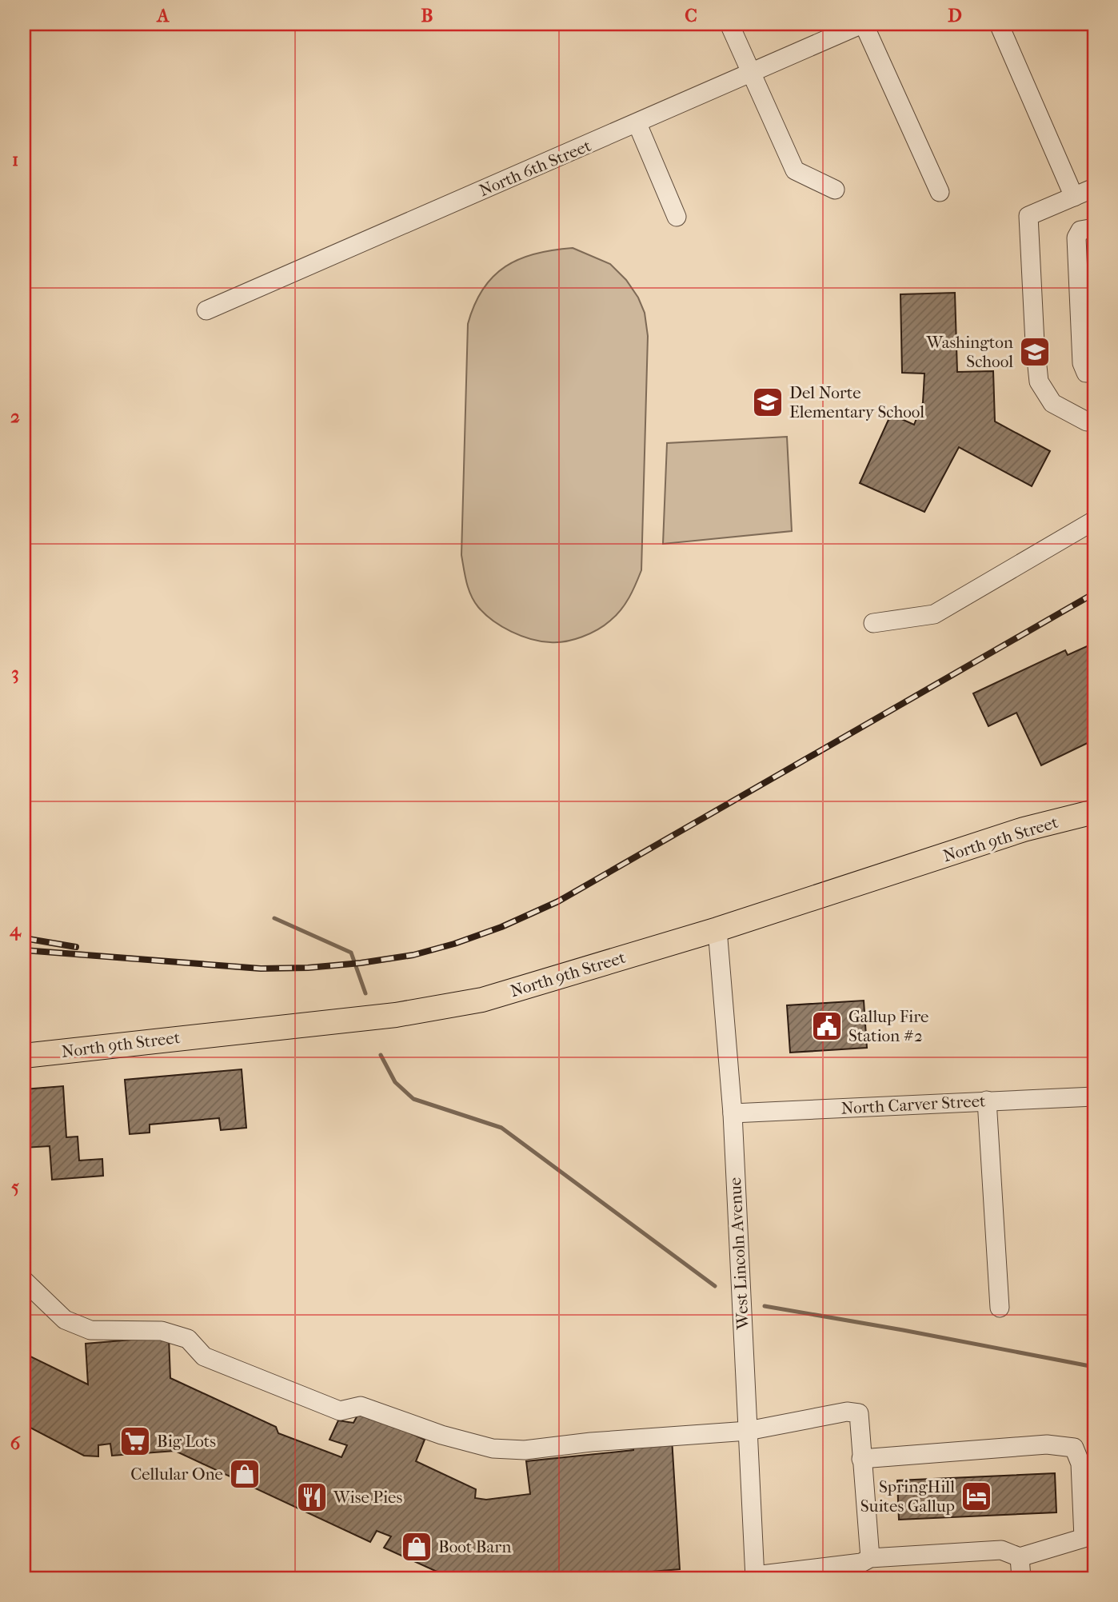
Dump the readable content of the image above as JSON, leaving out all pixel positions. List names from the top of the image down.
{
  "streets": {
    "main road": ["North 9th Street"],
    "street": ["North 6th Street", "North Carver Street", "West Lincoln Avenue"]
  },
  "crossings": [
    ["North 9th Street", "West Lincoln Avenue"],
    ["North Carver Street", "West Lincoln Avenue"]
  ],
  "places": {
    "school or university": ["Washington School", "Del Norte Elementary School"],
    "public building": ["Gallup Fire Station #2"],
    "supermarket": ["Big Lots"],
    "shop": ["Cellular One", "Boot Barn"],
    "hotel": ["SpringHill Suites Gallup"],
    "restaurant": ["Wise Pies"]
  },
  "grid": {
    "columns": [
      "A",
      "B",
      "C",
      "D"
    ],
    "rows": [
      "1",
      "2",
      "3",
      "4",
      "5",
      "6"
    ]
  }
}
